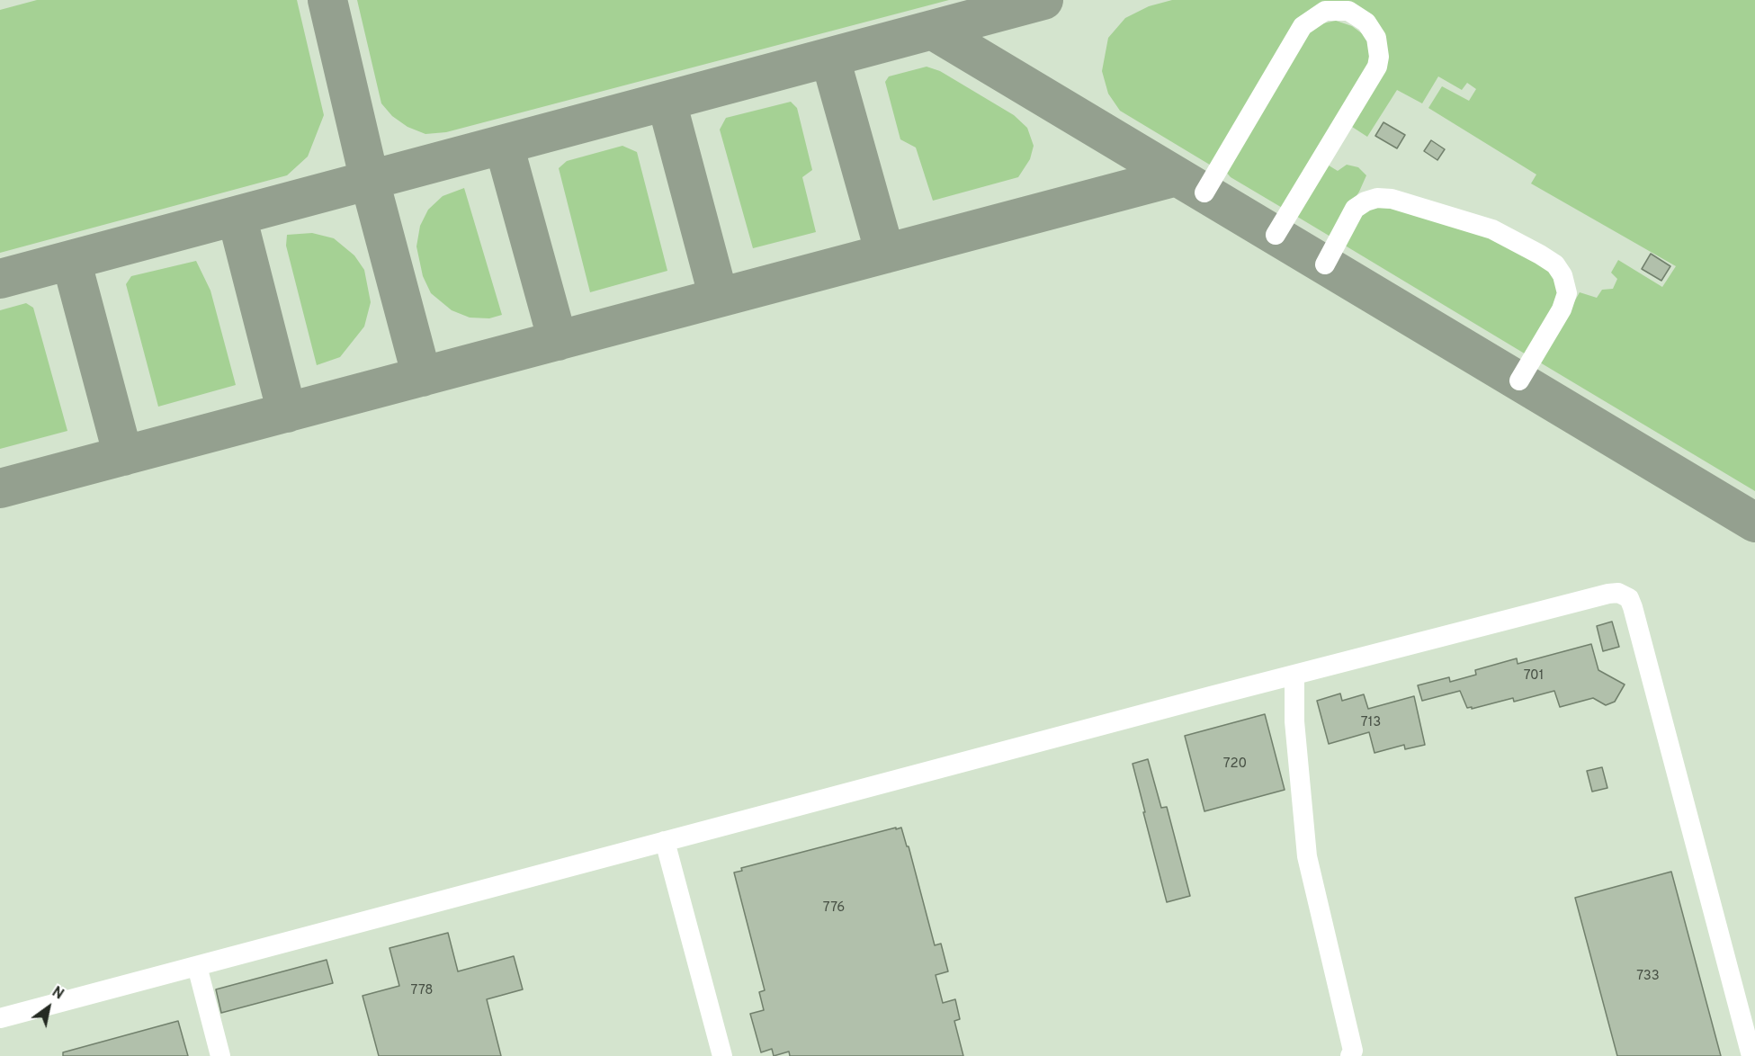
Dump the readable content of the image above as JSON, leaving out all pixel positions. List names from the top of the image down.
{
  "house_numbers": [
    "701",
    "713",
    "720",
    "776",
    "733",
    "778"
  ],
  "north": "top right"
}
